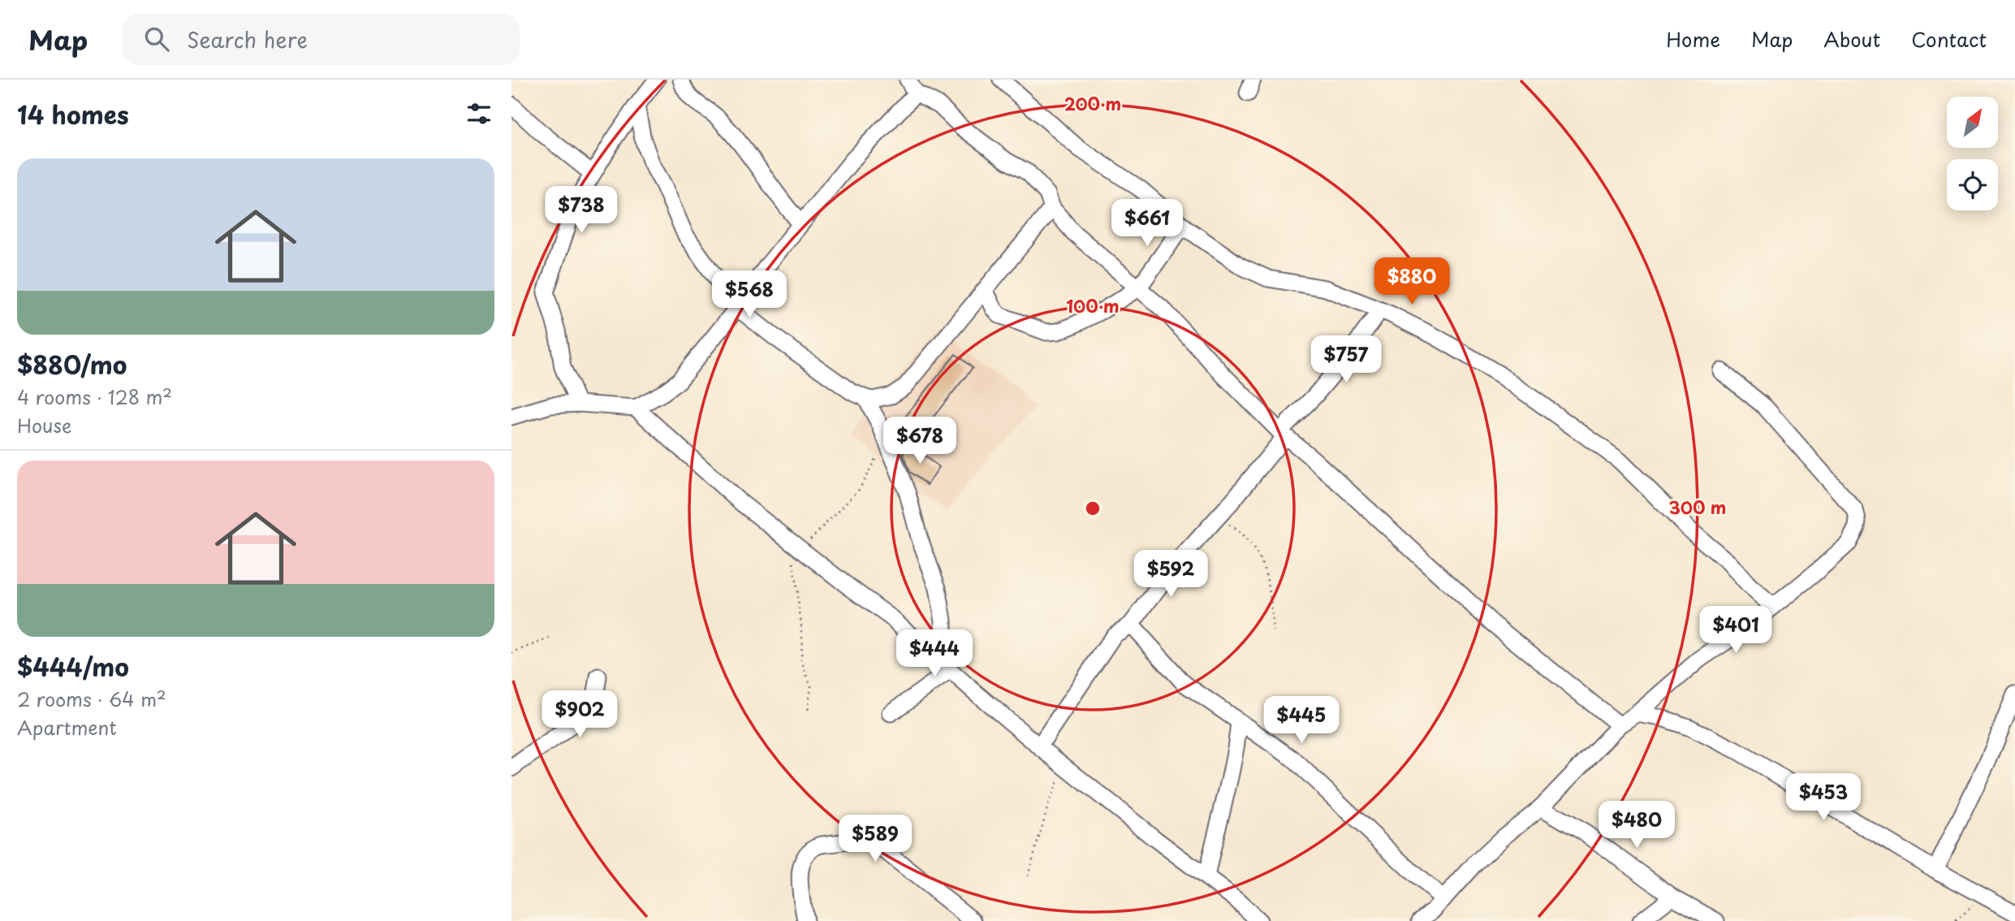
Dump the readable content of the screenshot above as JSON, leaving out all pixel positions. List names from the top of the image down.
{
  "north": "top right",
  "page": {
    "header": "Map",
    "search": "Search here",
    "nav": [
      "Home",
      "Map",
      "About",
      "Contact"
    ],
    "heading": "14 homes",
    "list": [
      {
        "name": "$880/mo",
        "note": "4 rooms · 128 m² · House"
      },
      {
        "name": "$444/mo",
        "note": "2 rooms · 64 m² · Apartment"
      }
    ],
    "price": [
      "$738",
      "$661",
      "$880",
      "$568",
      "$757",
      "$678",
      "$592",
      "$401",
      "$444",
      "$902",
      "$445",
      "$453",
      "$480",
      "$589"
    ]
  },
  "rings": ["200 m", "100 m", "300 m"]
}
